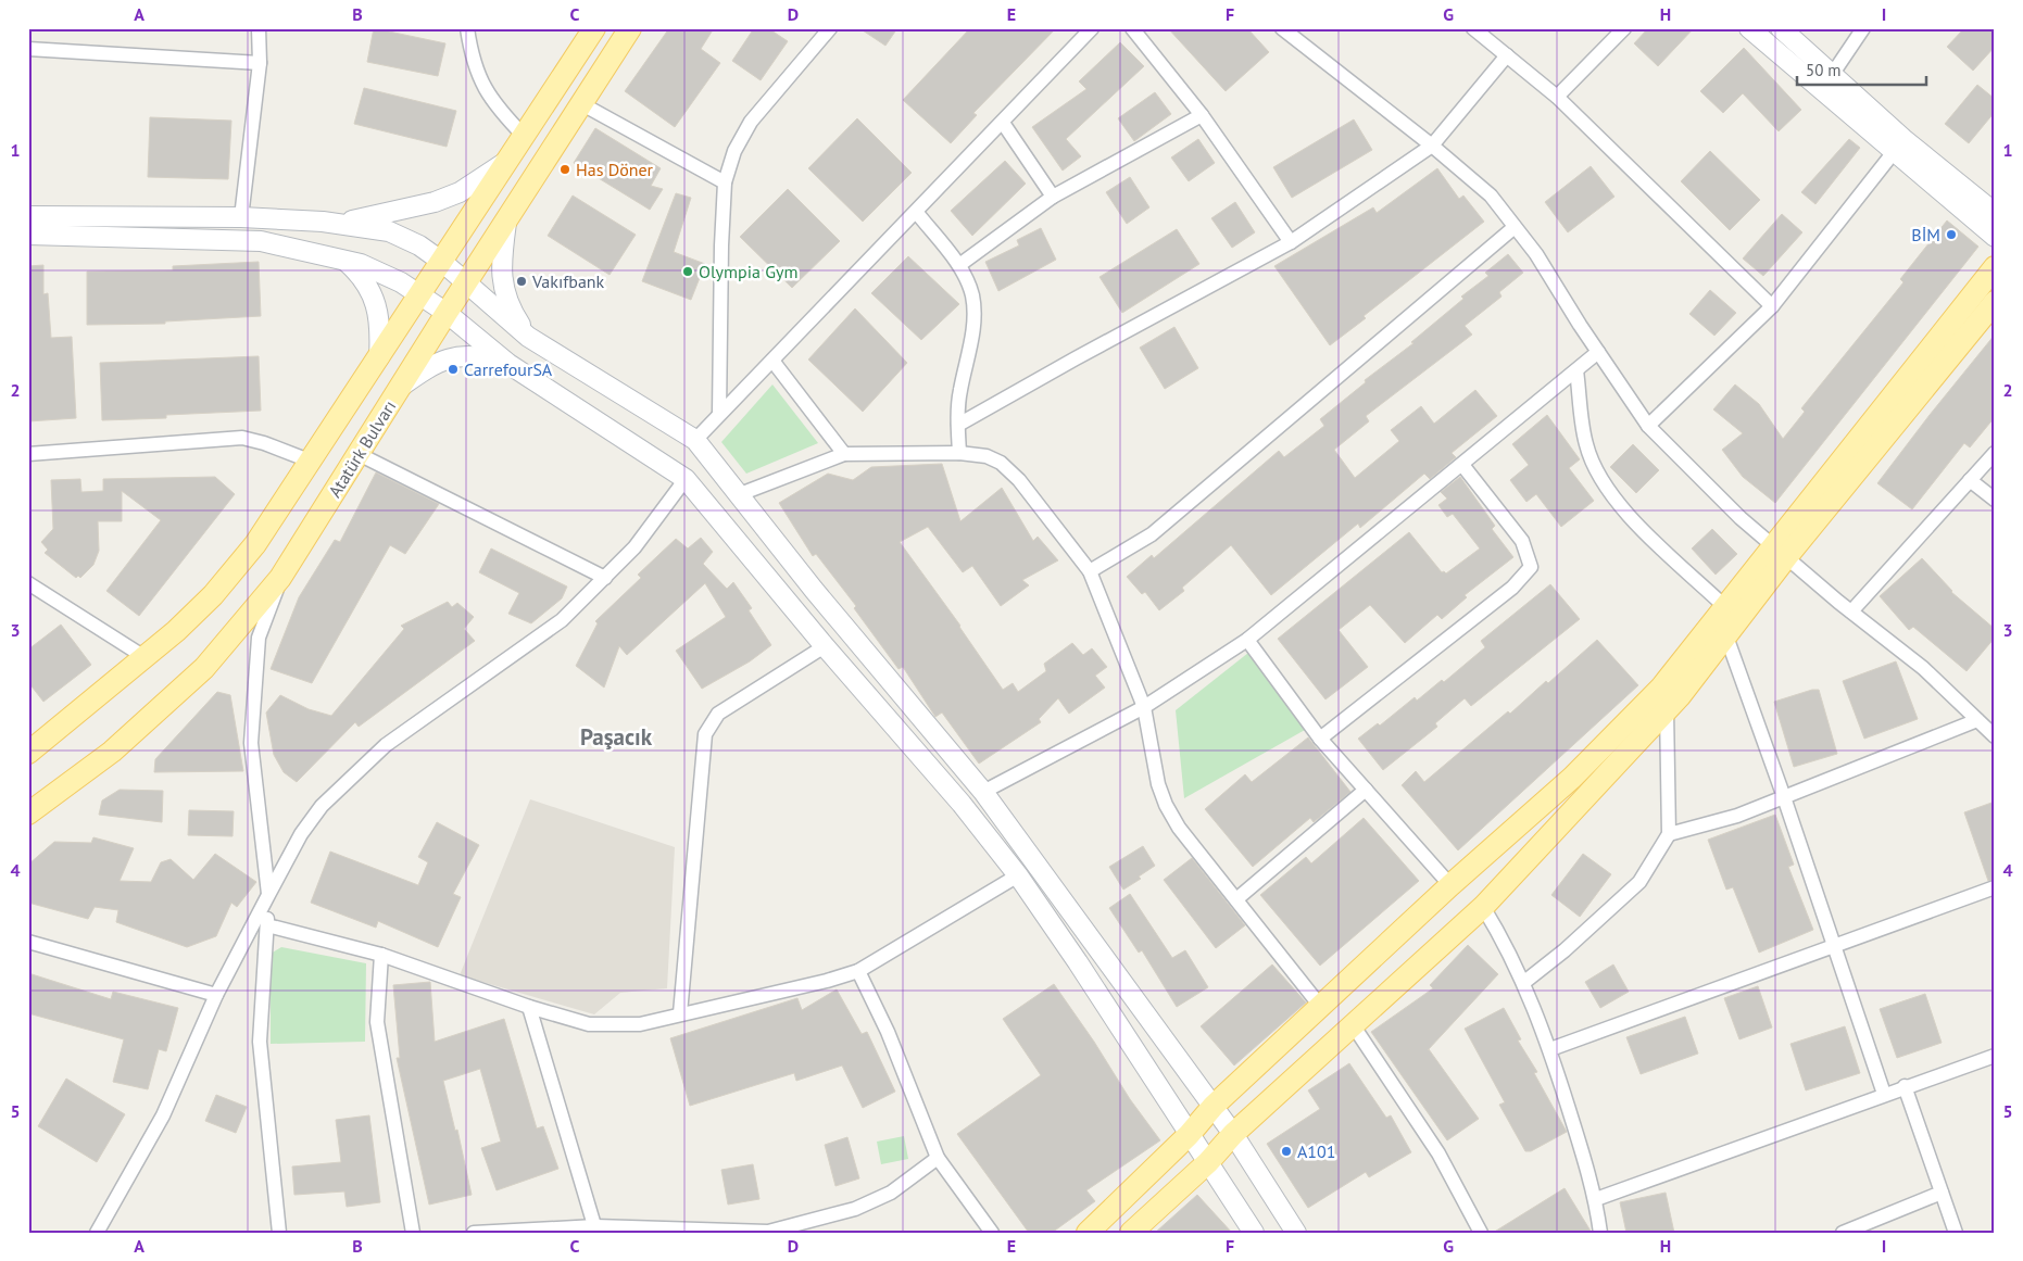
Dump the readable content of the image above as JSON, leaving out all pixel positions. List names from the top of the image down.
{
  "streets": {
    "main road": ["Atatürk Bulvarı"]
  },
  "districts": ["Paşacık"],
  "places": [
    "Has Döner",
    "BİM",
    "Olympia Gym",
    "Vakıfbank",
    "CarrefourSA",
    "A101"
  ],
  "scale_bar": "50 m",
  "grid": {
    "columns": [
      "A",
      "B",
      "C",
      "D",
      "E",
      "F",
      "G",
      "H",
      "I"
    ],
    "rows": [
      "1",
      "2",
      "3",
      "4",
      "5"
    ]
  }
}
